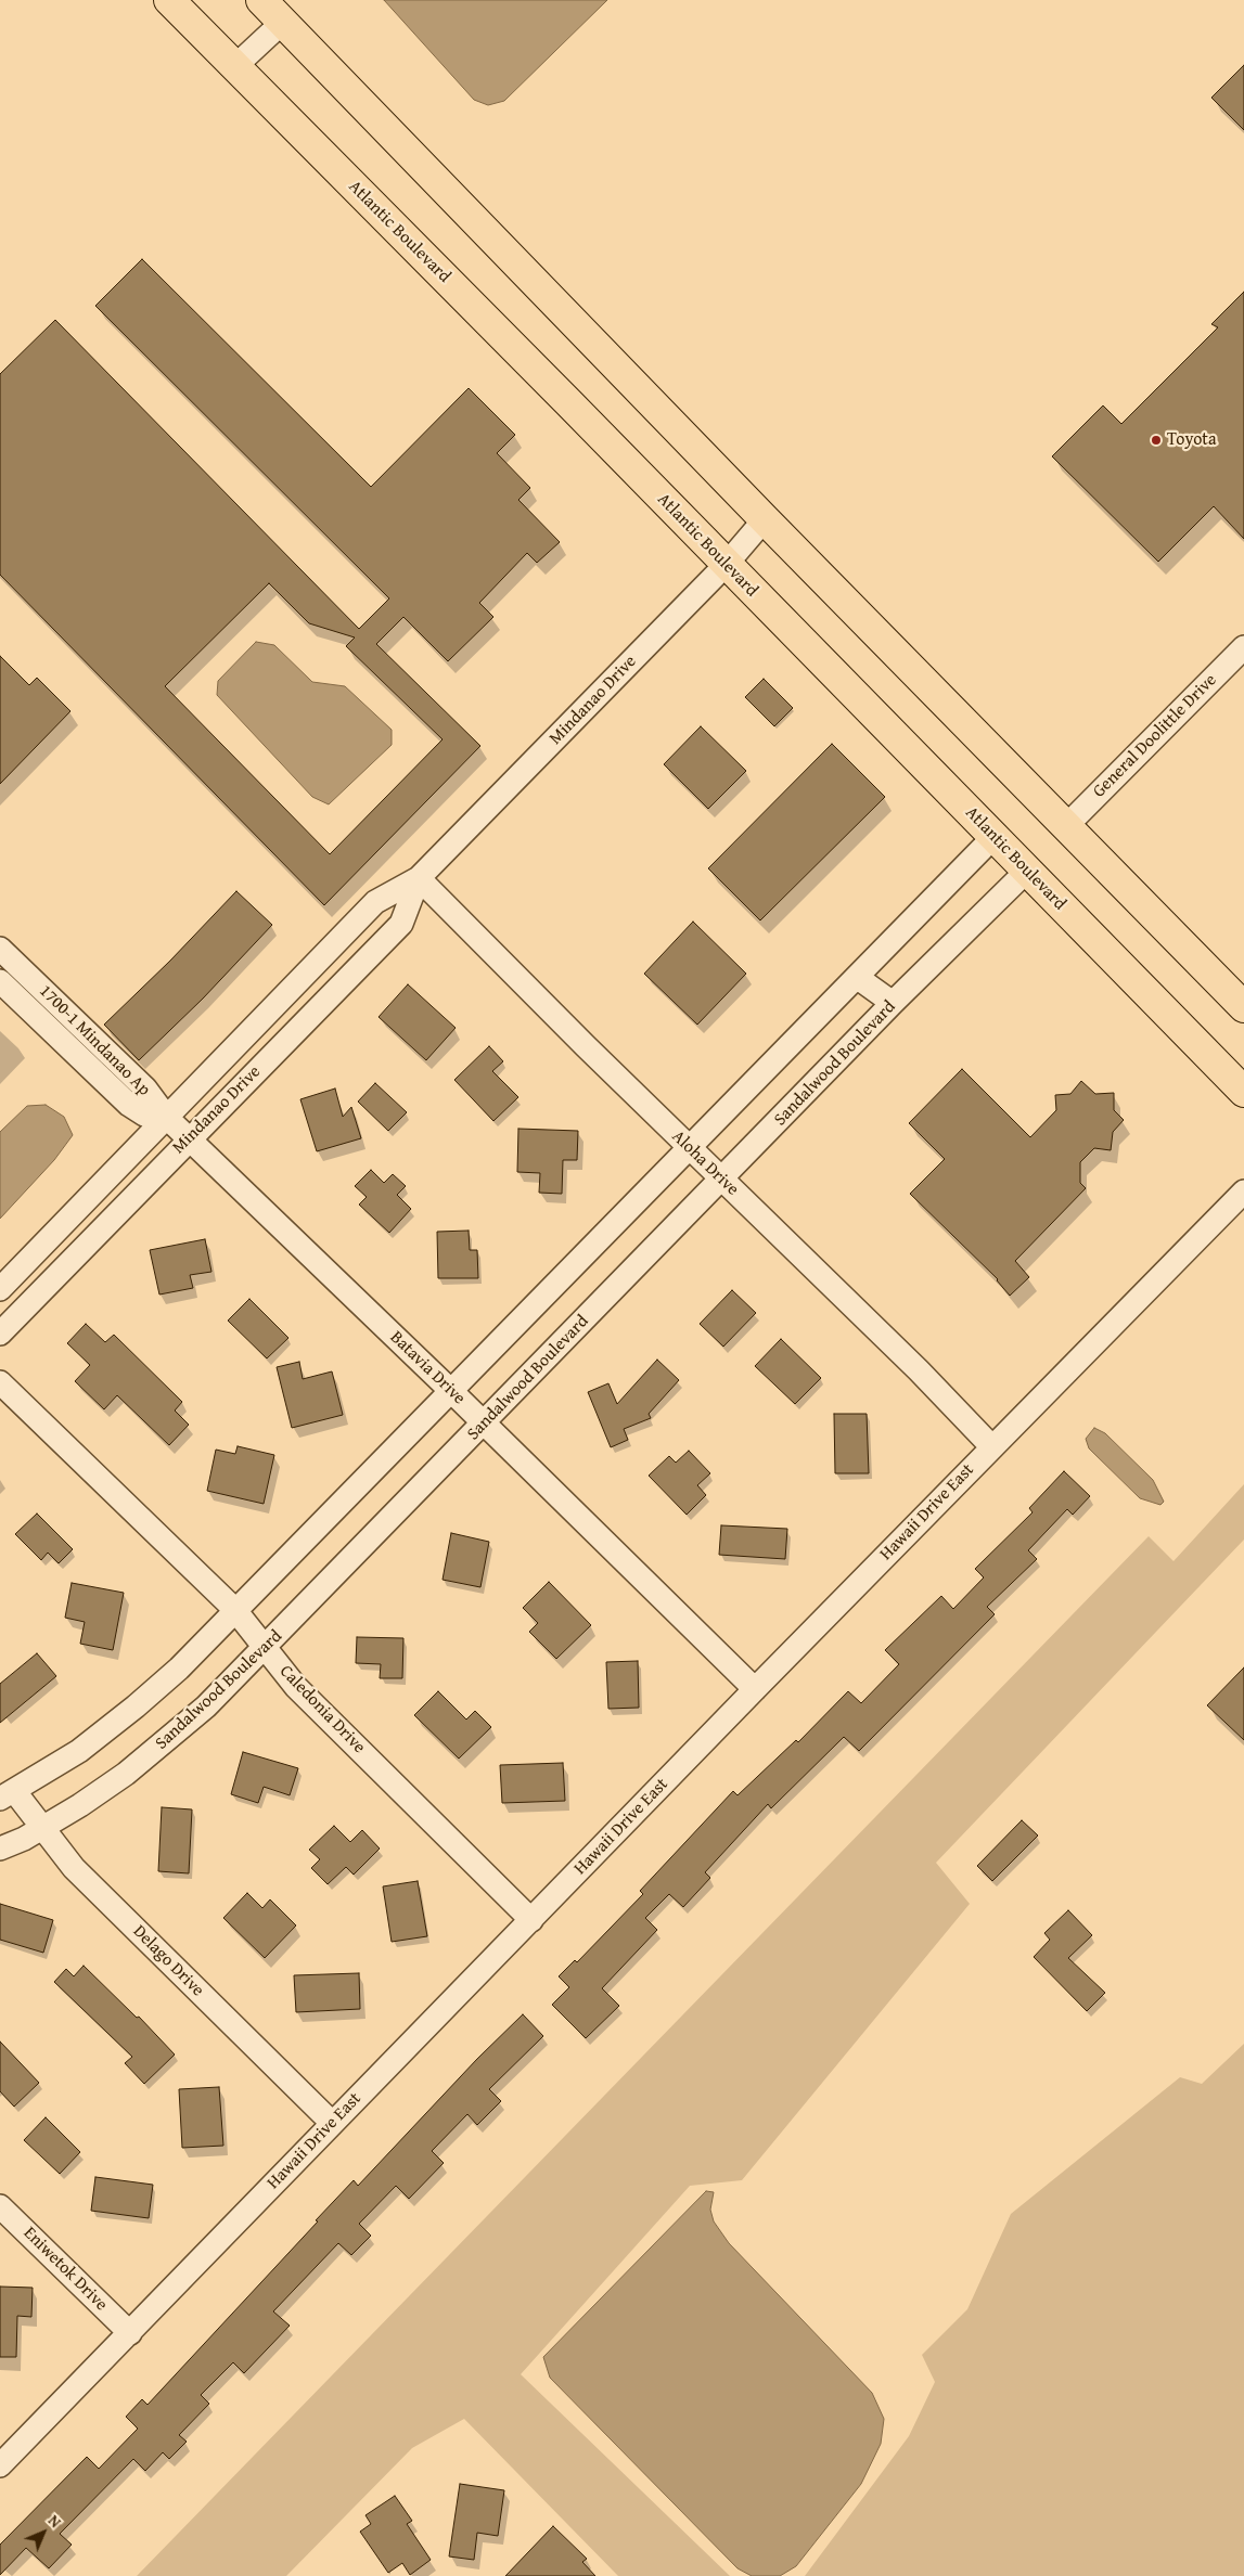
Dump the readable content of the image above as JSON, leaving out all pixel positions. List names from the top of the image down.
{
  "streets": {
    "highway": ["Atlantic Boulevard"],
    "street": [
      "Mindanao Drive",
      "General Doolittle Drive",
      "1700-1 Mindanao Ap",
      "Sandalwood Boulevard",
      "Aloha Drive",
      "Batavia Drive",
      "Hawaii Drive East",
      "Caledonia Drive",
      "Delago Drive",
      "Eniwetok Drive"
    ]
  },
  "crossings": [
    ["Atlantic Boulevard", "Mindanao Drive"],
    ["Atlantic Boulevard", "Sandalwood Boulevard"],
    ["Mindanao Drive", "1700-1 Mindanao Ap"],
    ["Mindanao Drive", "Aloha Drive"],
    ["Mindanao Drive", "Batavia Drive"],
    ["1700-1 Mindanao Ap", "Batavia Drive"],
    ["Sandalwood Boulevard", "Aloha Drive"],
    ["Sandalwood Boulevard", "Batavia Drive"],
    ["Sandalwood Boulevard", "Caledonia Drive"],
    ["Sandalwood Boulevard", "Delago Drive"],
    ["Aloha Drive", "Hawaii Drive East"],
    ["Batavia Drive", "Hawaii Drive East"],
    ["Hawaii Drive East", "Caledonia Drive"],
    ["Hawaii Drive East", "Delago Drive"],
    ["Hawaii Drive East", "Eniwetok Drive"]
  ],
  "places": ["Toyota"],
  "north": "top right"
}
